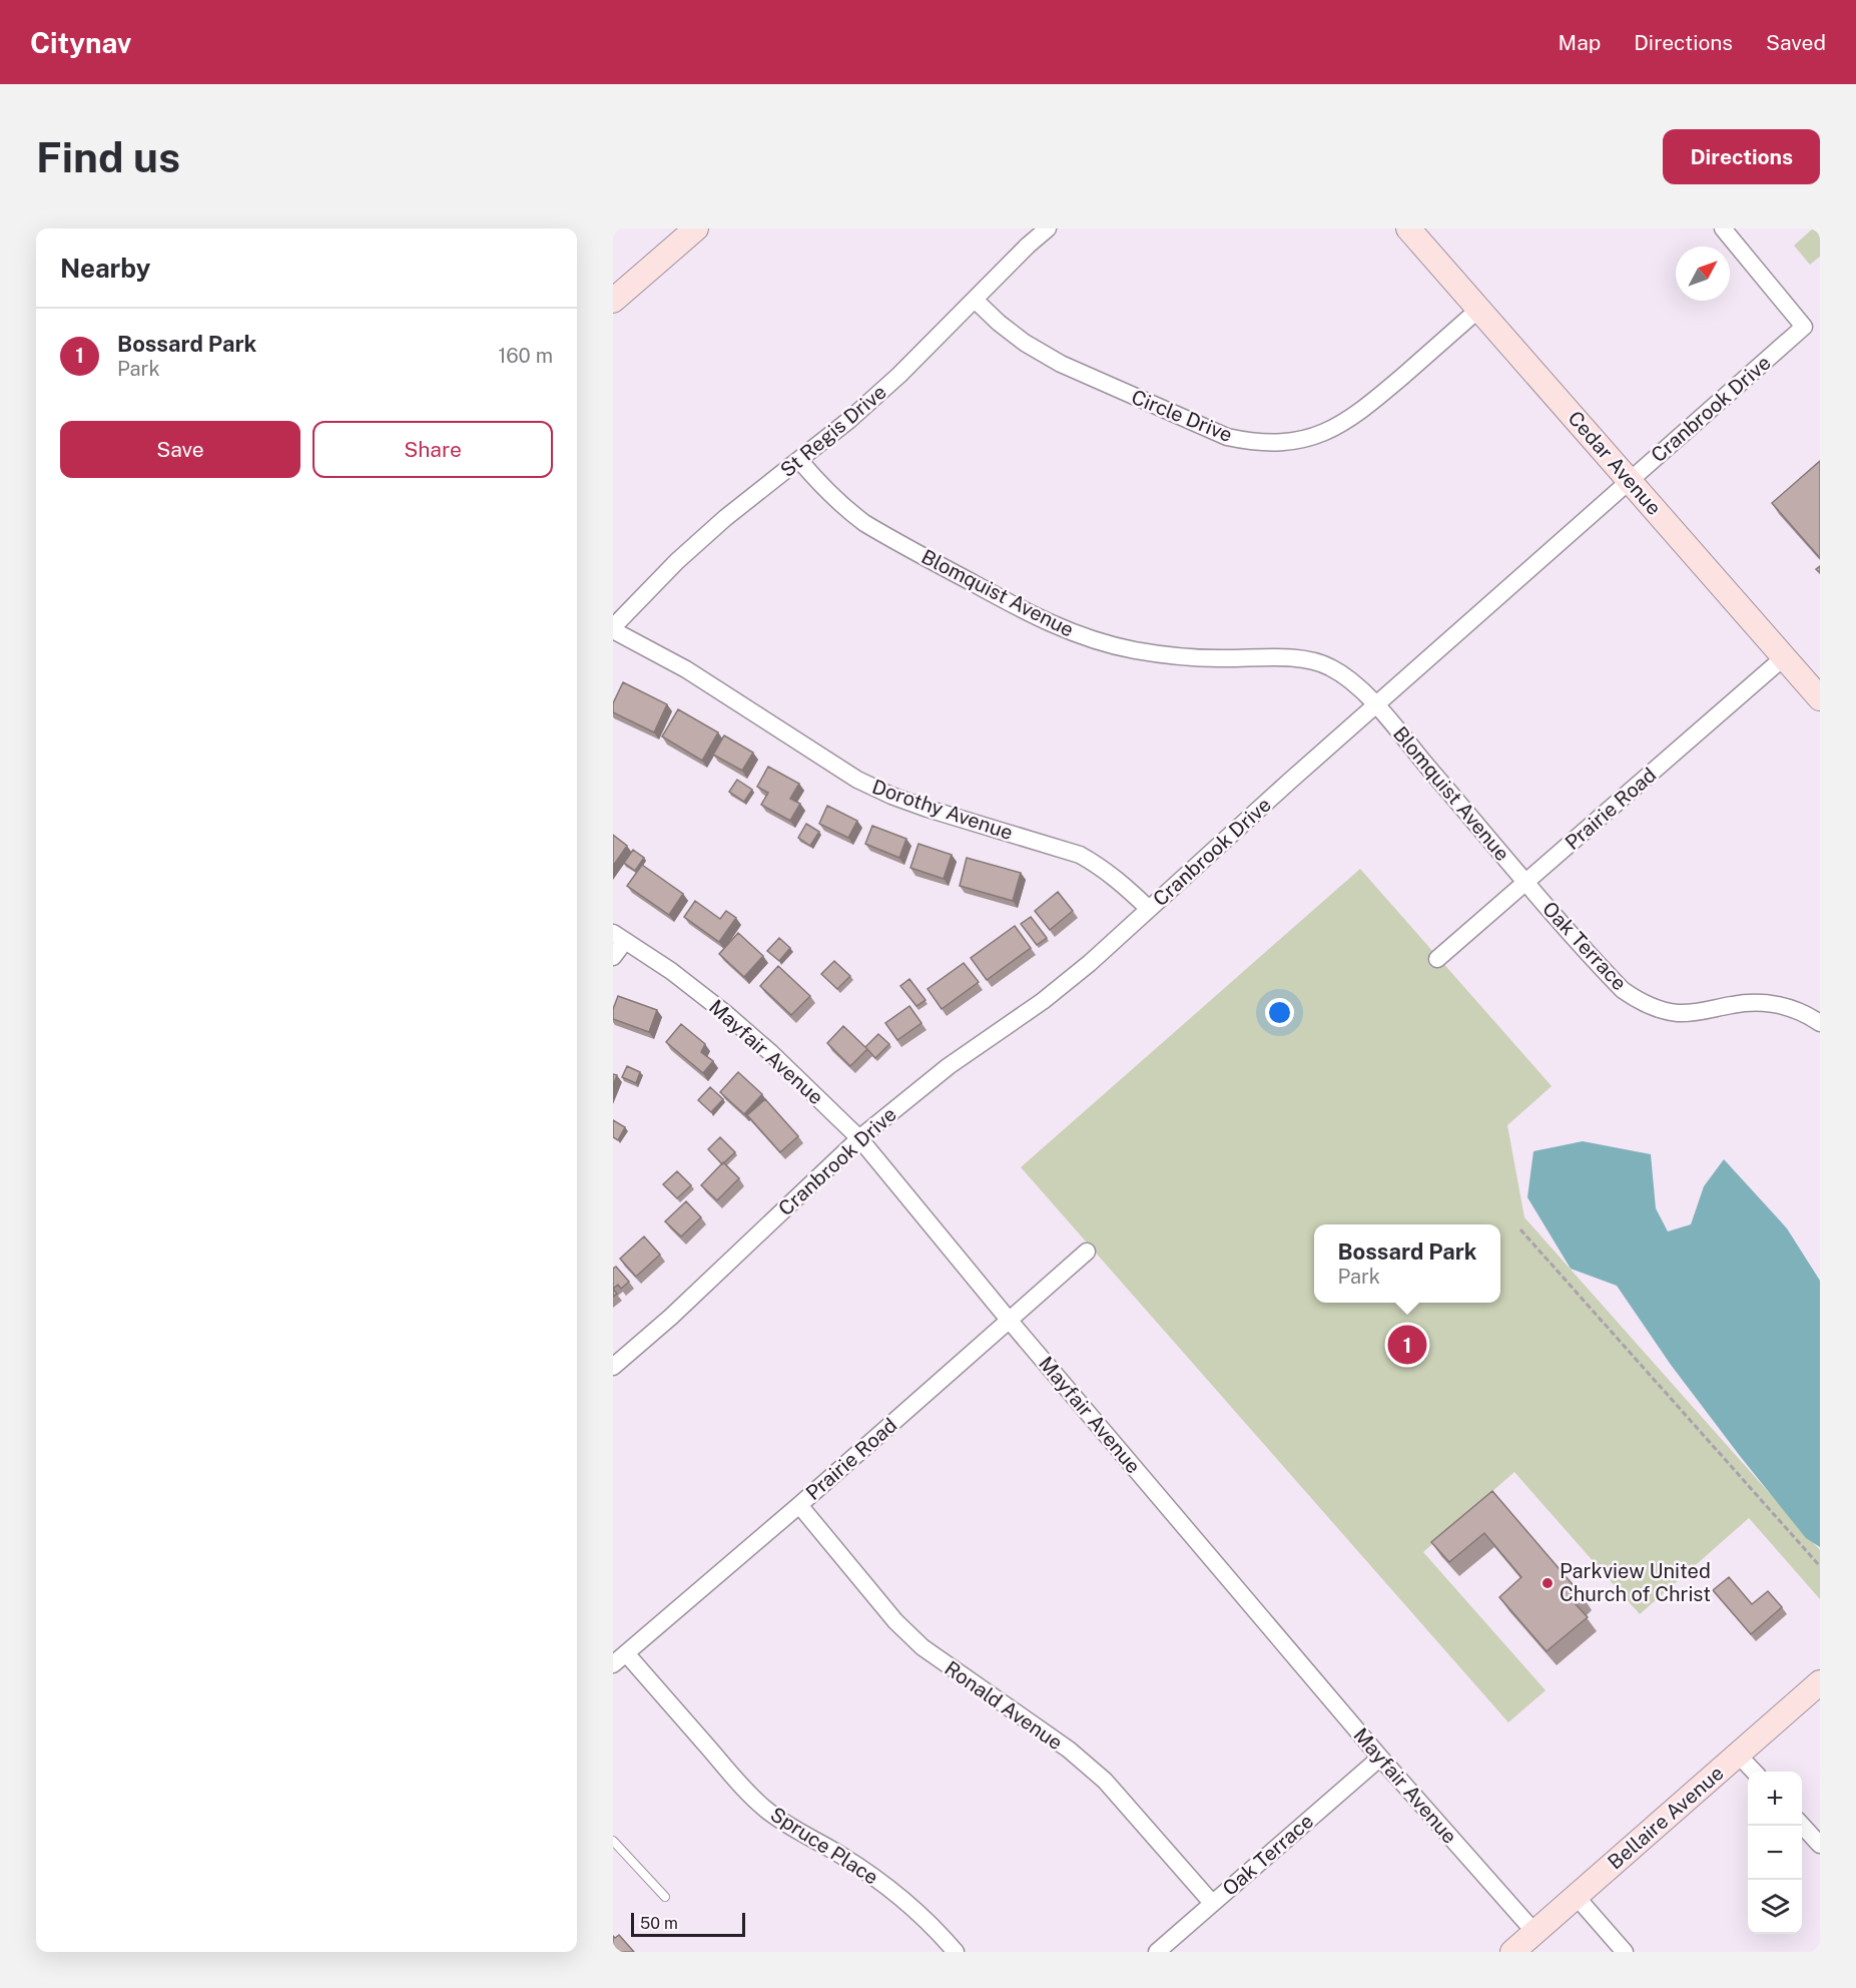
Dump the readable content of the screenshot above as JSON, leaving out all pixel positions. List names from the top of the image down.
{
  "streets": {
    "street": [
      "Cranbrook Drive",
      "Circle Drive",
      "St Regis Drive",
      "Cedar Avenue",
      "Blomquist Avenue",
      "Prairie Road",
      "Dorothy Avenue",
      "Oak Terrace",
      "Mayfair Avenue",
      "Ronald Avenue",
      "Bellaire Avenue",
      "Spruce Place"
    ]
  },
  "crossings": [
    ["Cranbrook Drive", "Cedar Avenue"],
    ["Cranbrook Drive", "Blomquist Avenue"],
    ["Cranbrook Drive", "Dorothy Avenue"],
    ["Cranbrook Drive", "Mayfair Avenue"],
    ["Circle Drive", "St Regis Drive"],
    ["Circle Drive", "Cedar Avenue"],
    ["St Regis Drive", "Blomquist Avenue"],
    ["St Regis Drive", "Dorothy Avenue"],
    ["Cedar Avenue", "Prairie Road"],
    ["Blomquist Avenue", "Prairie Road"],
    ["Blomquist Avenue", "Oak Terrace"],
    ["Prairie Road", "Oak Terrace"],
    ["Prairie Road", "Mayfair Avenue"],
    ["Prairie Road", "Ronald Avenue"],
    ["Prairie Road", "Spruce Place"],
    ["Oak Terrace", "Mayfair Avenue"],
    ["Oak Terrace", "Ronald Avenue"],
    ["Mayfair Avenue", "Bellaire Avenue"]
  ],
  "places": ["Parkview United Church of Christ"],
  "scale_bar": "50 m",
  "north": "top right",
  "page": {
    "header": "Citynav",
    "nav": ["Map", "Directions", "Saved"],
    "buttons": [
      "Directions",
      ["Save", "Share"]
    ],
    "title": "Find us",
    "heading": "Nearby",
    "list": [
      {
        "mark": "1",
        "name": "Bossard Park",
        "note": "Park",
        "value": "160 m"
      }
    ],
    "popup": ["Bossard Park", "Park"],
    "pins": "1",
    "map_buttons": ["+", "−"],
    "scale": "50 m"
  }
}
